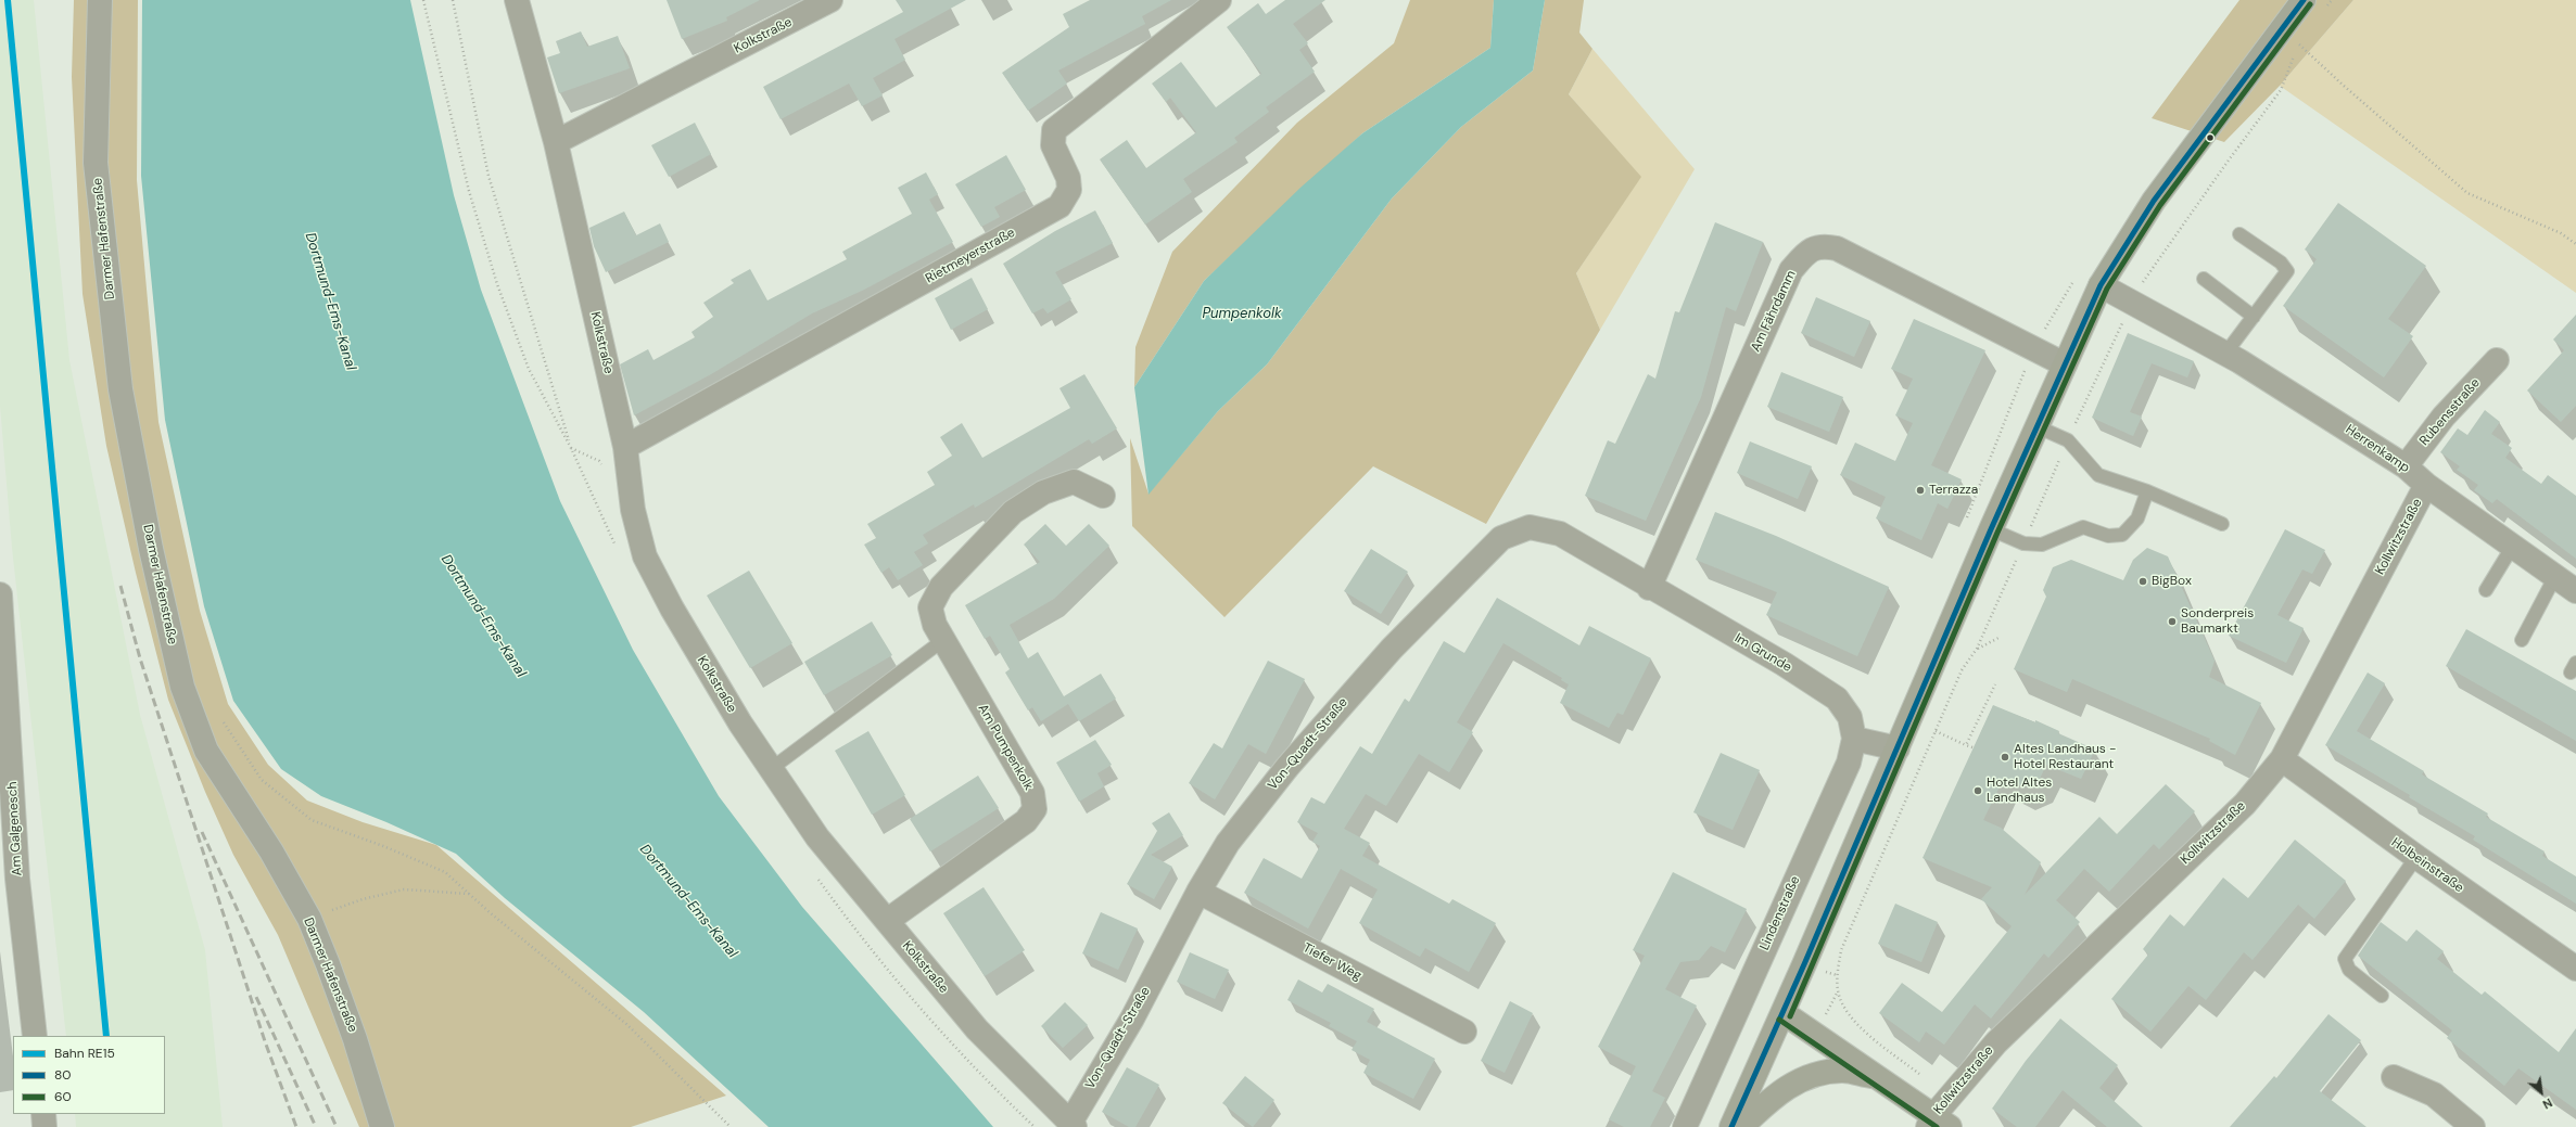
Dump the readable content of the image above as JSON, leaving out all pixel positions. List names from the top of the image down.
{
  "streets": {
    "street": [
      "Kolkstraße",
      "Darmer Hafenstraße",
      "Rietmeyerstraße",
      "Am Fährdamm",
      "Rubensstraße",
      "Herrenkamp",
      "Kollwitzstraße",
      "Im Grunde",
      "Von-Quadt-Straße",
      "Am Pumpenkolk",
      "Am Galgenesch",
      "Holbeinstraße",
      "Lindenstraße",
      "Tiefer Weg"
    ]
  },
  "crossings": [
    ["Kolkstraße", "Rietmeyerstraße"],
    ["Kolkstraße", "Von-Quadt-Straße"],
    ["Kolkstraße", "Am Pumpenkolk"],
    ["Am Fährdamm", "Im Grunde"],
    ["Am Fährdamm", "Von-Quadt-Straße"],
    ["Rubensstraße", "Herrenkamp"],
    ["Herrenkamp", "Kollwitzstraße"],
    ["Kollwitzstraße", "Holbeinstraße"],
    ["Im Grunde", "Von-Quadt-Straße"],
    ["Im Grunde", "Lindenstraße"],
    ["Von-Quadt-Straße", "Tiefer Weg"]
  ],
  "water": ["Dortmund-Ems-Kanal", "Pumpenkolk"],
  "places": [
    "Terrazza",
    "BigBox",
    "Sonderpreis Baumarkt",
    "Altes Landhaus - Hotel Restaurant",
    "Hotel Altes Landhaus"
  ],
  "lines": ["rail line RE15", "transit line 80", "transit line 60"],
  "legend": ["Bahn RE15", "80", "60"],
  "north": "bottom right"
}
